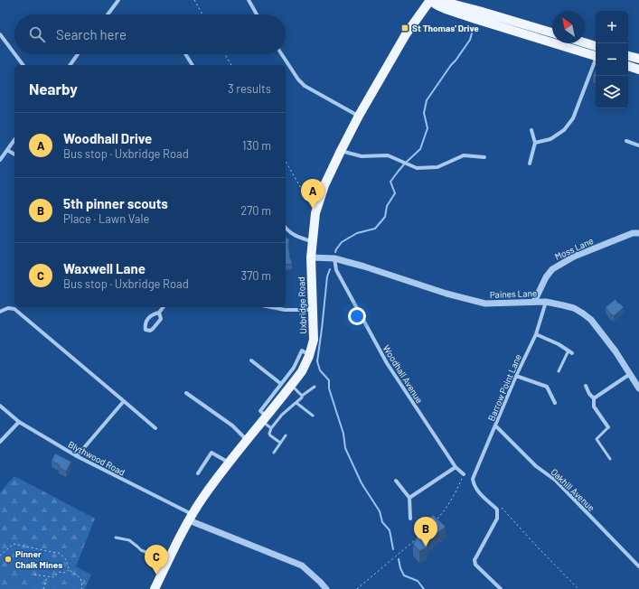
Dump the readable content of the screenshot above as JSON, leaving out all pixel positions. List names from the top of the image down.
{
  "streets": {
    "main road": ["Uxbridge Road"],
    "street": [
      "Moss Lane",
      "Paines Lane",
      "Woodhall Avenue",
      "Barrow Point Lane",
      "Blythwood Road",
      "Oakhill Avenue"
    ]
  },
  "crossings": [
    ["Moss Lane", "Paines Lane"],
    ["Paines Lane", "Uxbridge Road"],
    ["Paines Lane", "Woodhall Avenue"],
    ["Paines Lane", "Barrow Point Lane"],
    ["Uxbridge Road", "Blythwood Road"],
    ["Barrow Point Lane", "Oakhill Avenue"]
  ],
  "places": {
    "transit": ["St Thomas' Drive"],
    "other": ["Pinner Chalk Mines"]
  },
  "north": "top left",
  "page": {
    "map_buttons": ["+", "−"],
    "search": "Search here",
    "heading": ["Nearby", "3 results"],
    "list": [
      {
        "mark": "A",
        "name": "Woodhall Drive",
        "note": "Bus stop · Uxbridge Road",
        "value": "130 m"
      },
      {
        "mark": "B",
        "name": "5th pinner scouts",
        "note": "Place · Lawn Vale",
        "value": "270 m"
      },
      {
        "mark": "C",
        "name": "Waxwell Lane",
        "note": "Bus stop · Uxbridge Road",
        "value": "370 m"
      }
    ],
    "pins": ["A", "B", "C"]
  }
}
